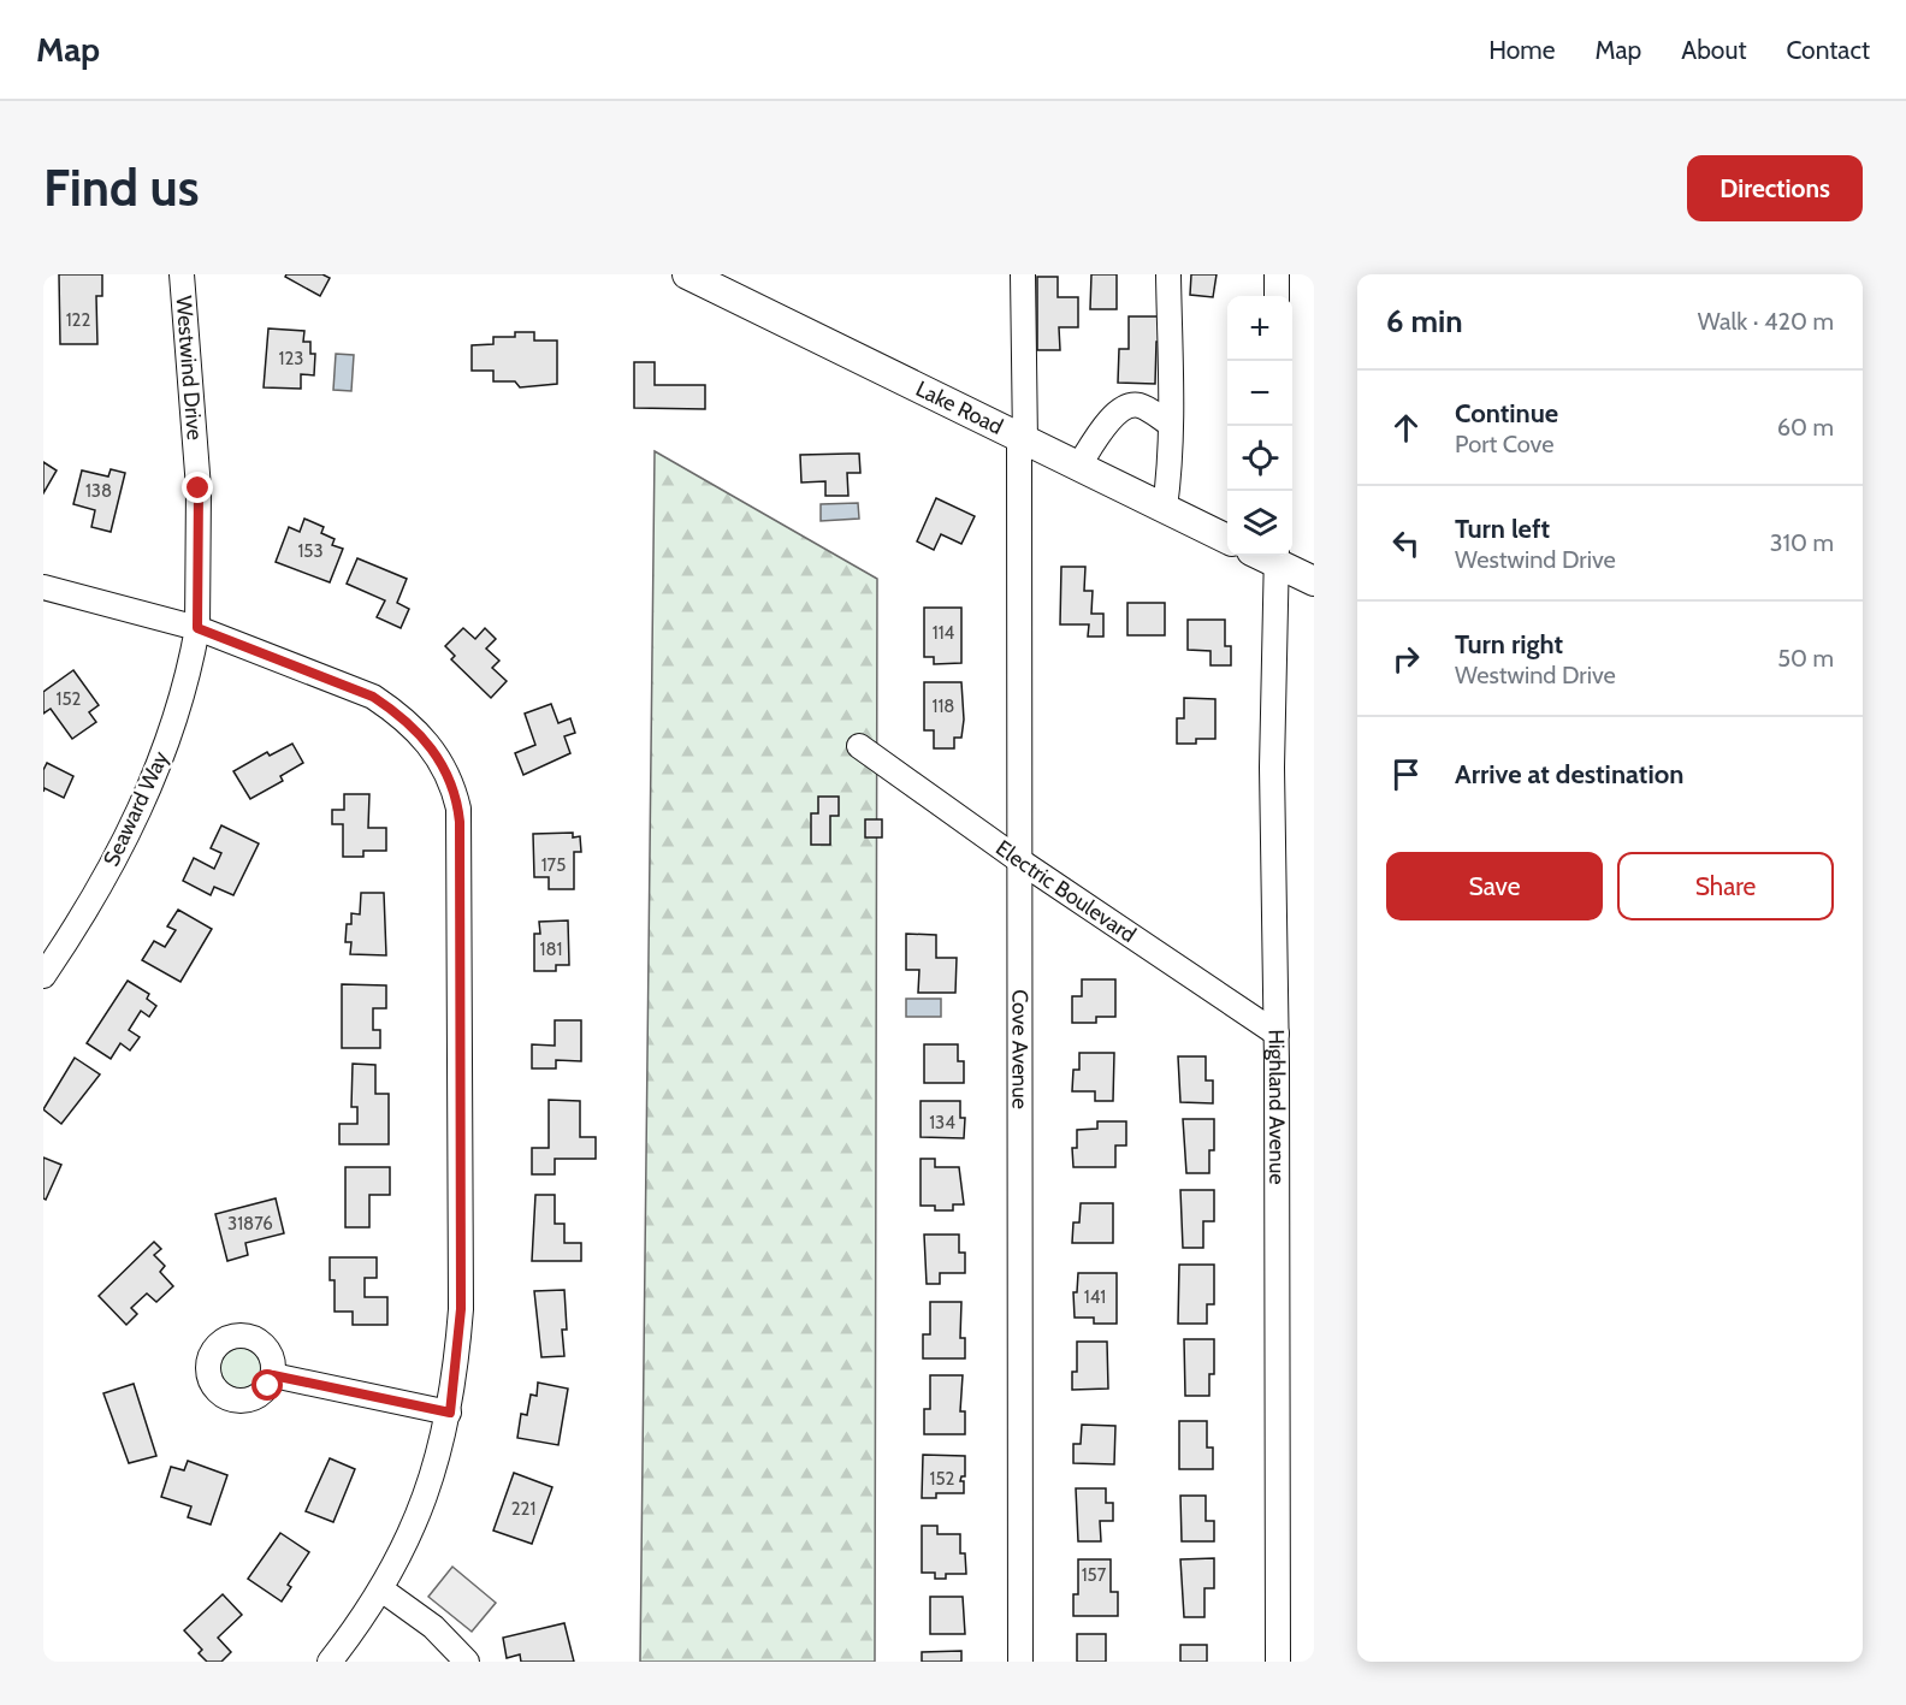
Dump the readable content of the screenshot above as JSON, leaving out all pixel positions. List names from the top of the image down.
{
  "streets": {
    "main road": ["Lake Road"],
    "street": [
      "Westwind Drive",
      "Seaward Way",
      "Electric Boulevard",
      "Cove Avenue",
      "Highland Avenue"
    ]
  },
  "crossings": [
    ["Westwind Drive", "Seaward Way"],
    ["Lake Road", "Cove Avenue"],
    ["Electric Boulevard", "Cove Avenue"],
    ["Electric Boulevard", "Highland Avenue"]
  ],
  "house_numbers": [
    "122",
    "123",
    "138",
    "153",
    "114",
    "152",
    "118",
    "175",
    "181",
    "134",
    "31876",
    "141",
    "152",
    "221",
    "157"
  ],
  "page": {
    "header": "Map",
    "nav": [
      "Home",
      "Map",
      "About",
      "Contact"
    ],
    "buttons": [
      "Directions",
      ["Save", "Share"]
    ],
    "title": "Find us",
    "heading": ["6 min", "Walk · 420 m"],
    "map_buttons": ["+", "−"],
    "list": [
      ["Continue", "Port Cove", "60 m"],
      ["Turn left", "Westwind Drive", "310 m"],
      ["Turn right", "Westwind Drive", "50 m"],
      "Arrive at destination"
    ]
  }
}
